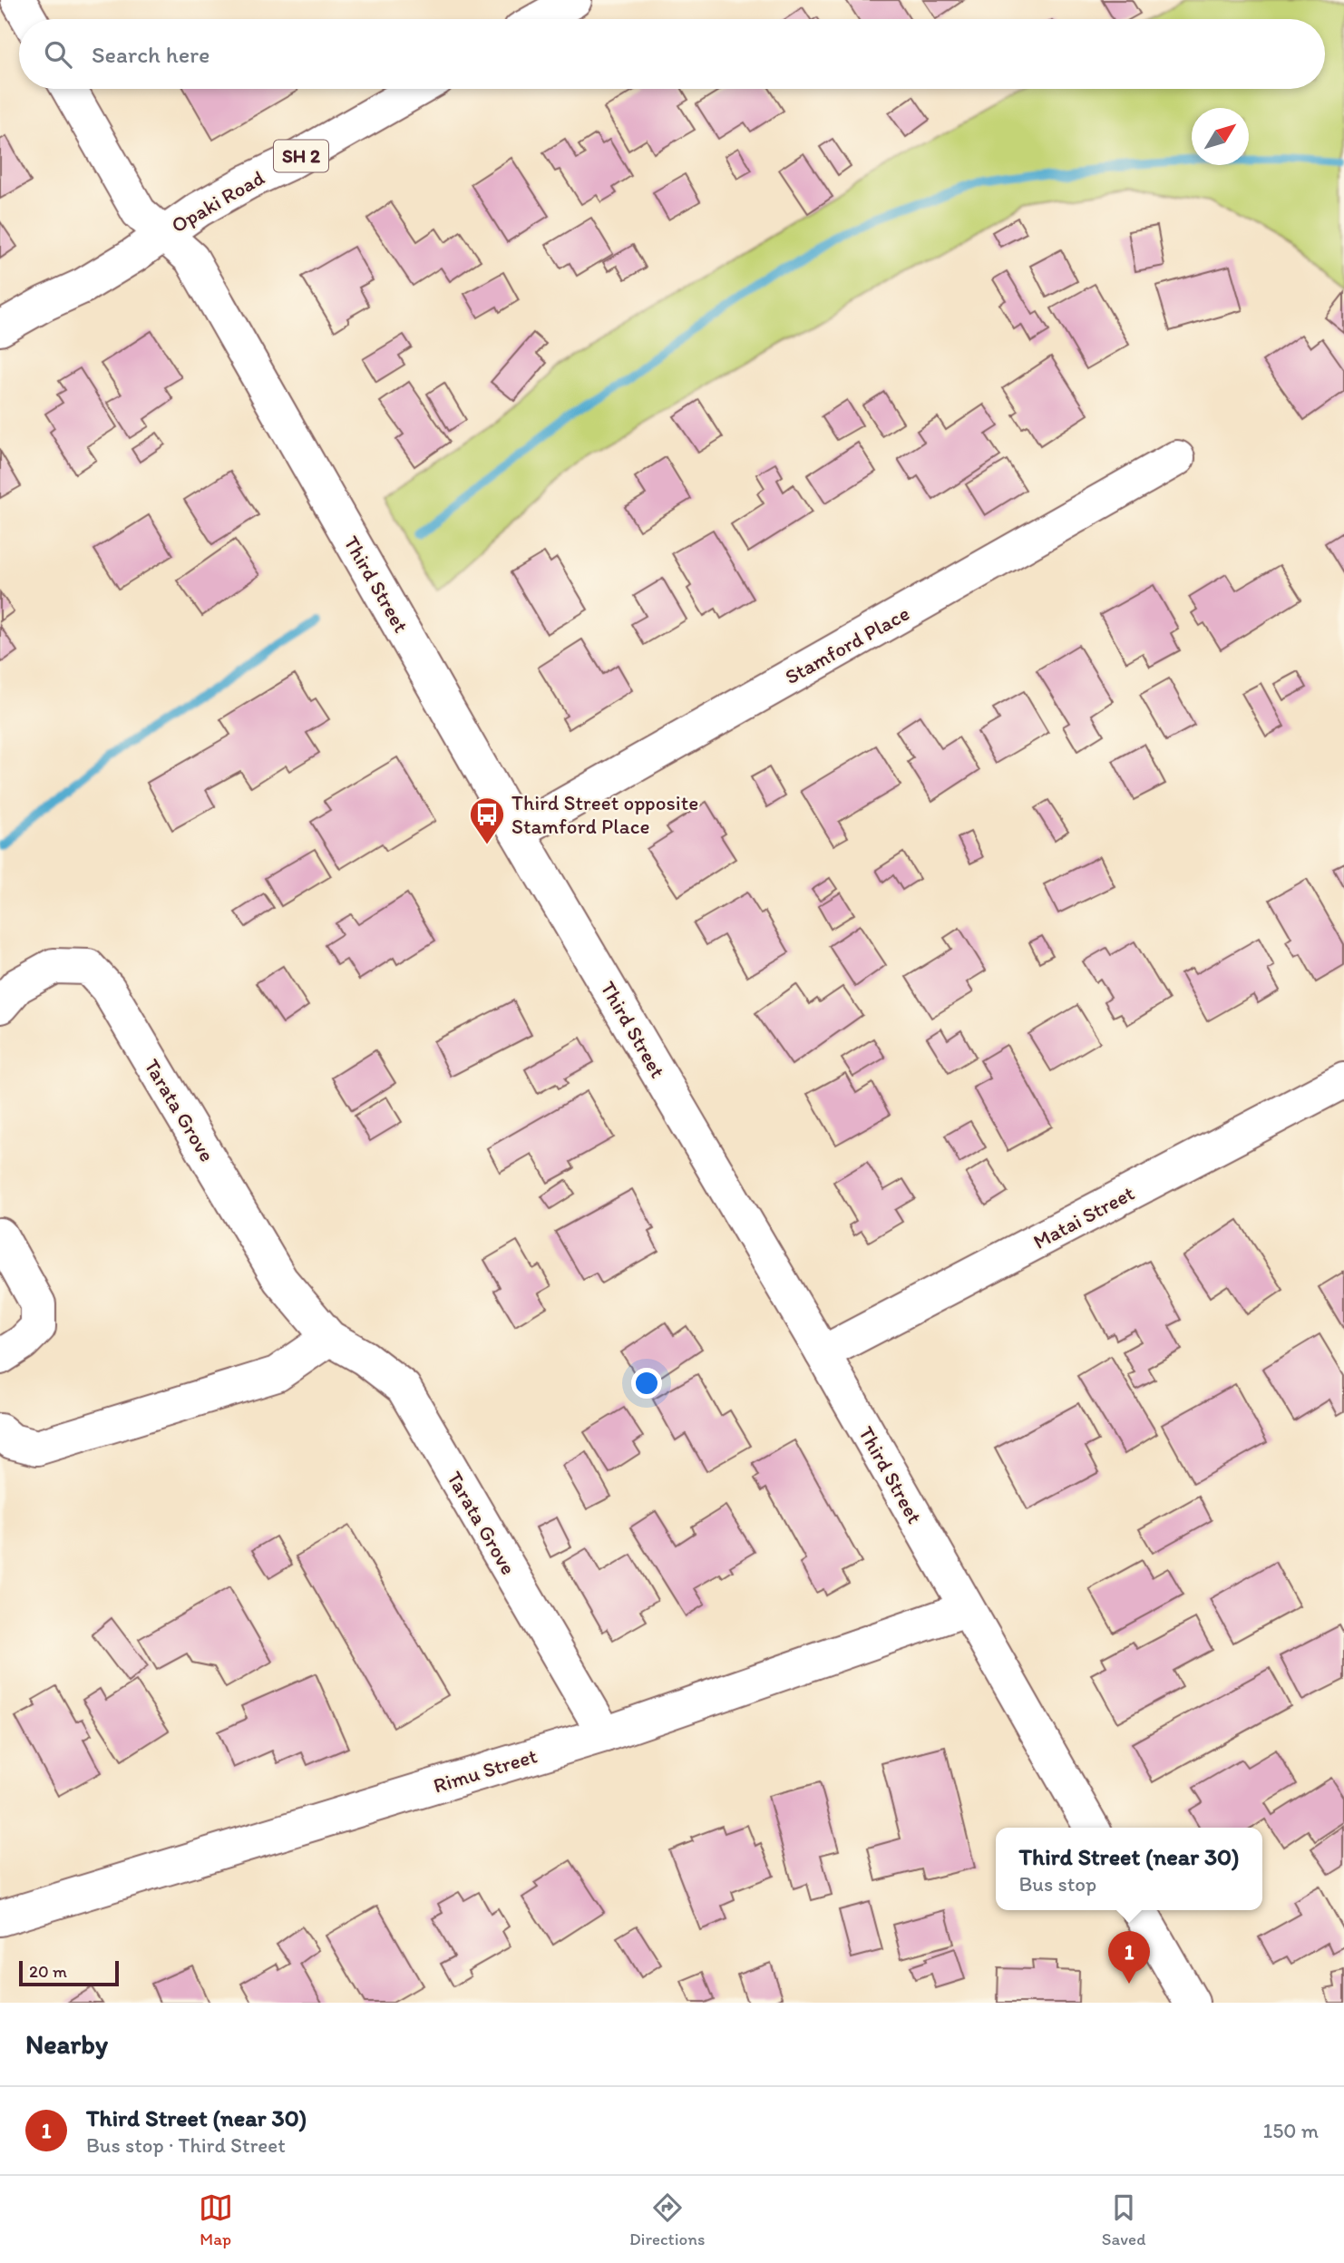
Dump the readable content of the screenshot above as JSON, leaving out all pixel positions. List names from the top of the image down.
{
  "streets": {
    "main road": [
      "SH 2",
      "Opaki Road",
      "Third Street",
      "Stamford Place",
      "Tarata Grove",
      "Matai Street",
      "Rimu Street"
    ]
  },
  "crossings": [
    ["Opaki Road", "Third Street"],
    ["Third Street", "Stamford Place"],
    ["Third Street", "Matai Street"],
    ["Third Street", "Rimu Street"],
    ["Tarata Grove", "Rimu Street"]
  ],
  "places": {
    "bus stop": ["Third Street opposite Stamford Place"]
  },
  "scale_bar": "20 m",
  "north": "top right",
  "page": {
    "search": "Search here",
    "popup": ["Third Street (near 30)", "Bus stop"],
    "pins": "1",
    "scale": "20 m",
    "heading": "Nearby",
    "list": [
      {
        "mark": "1",
        "name": "Third Street (near 30)",
        "note": "Bus stop · Third Street",
        "value": "150 m"
      }
    ],
    "nav": ["Map", "Directions", "Saved"]
  }
}
